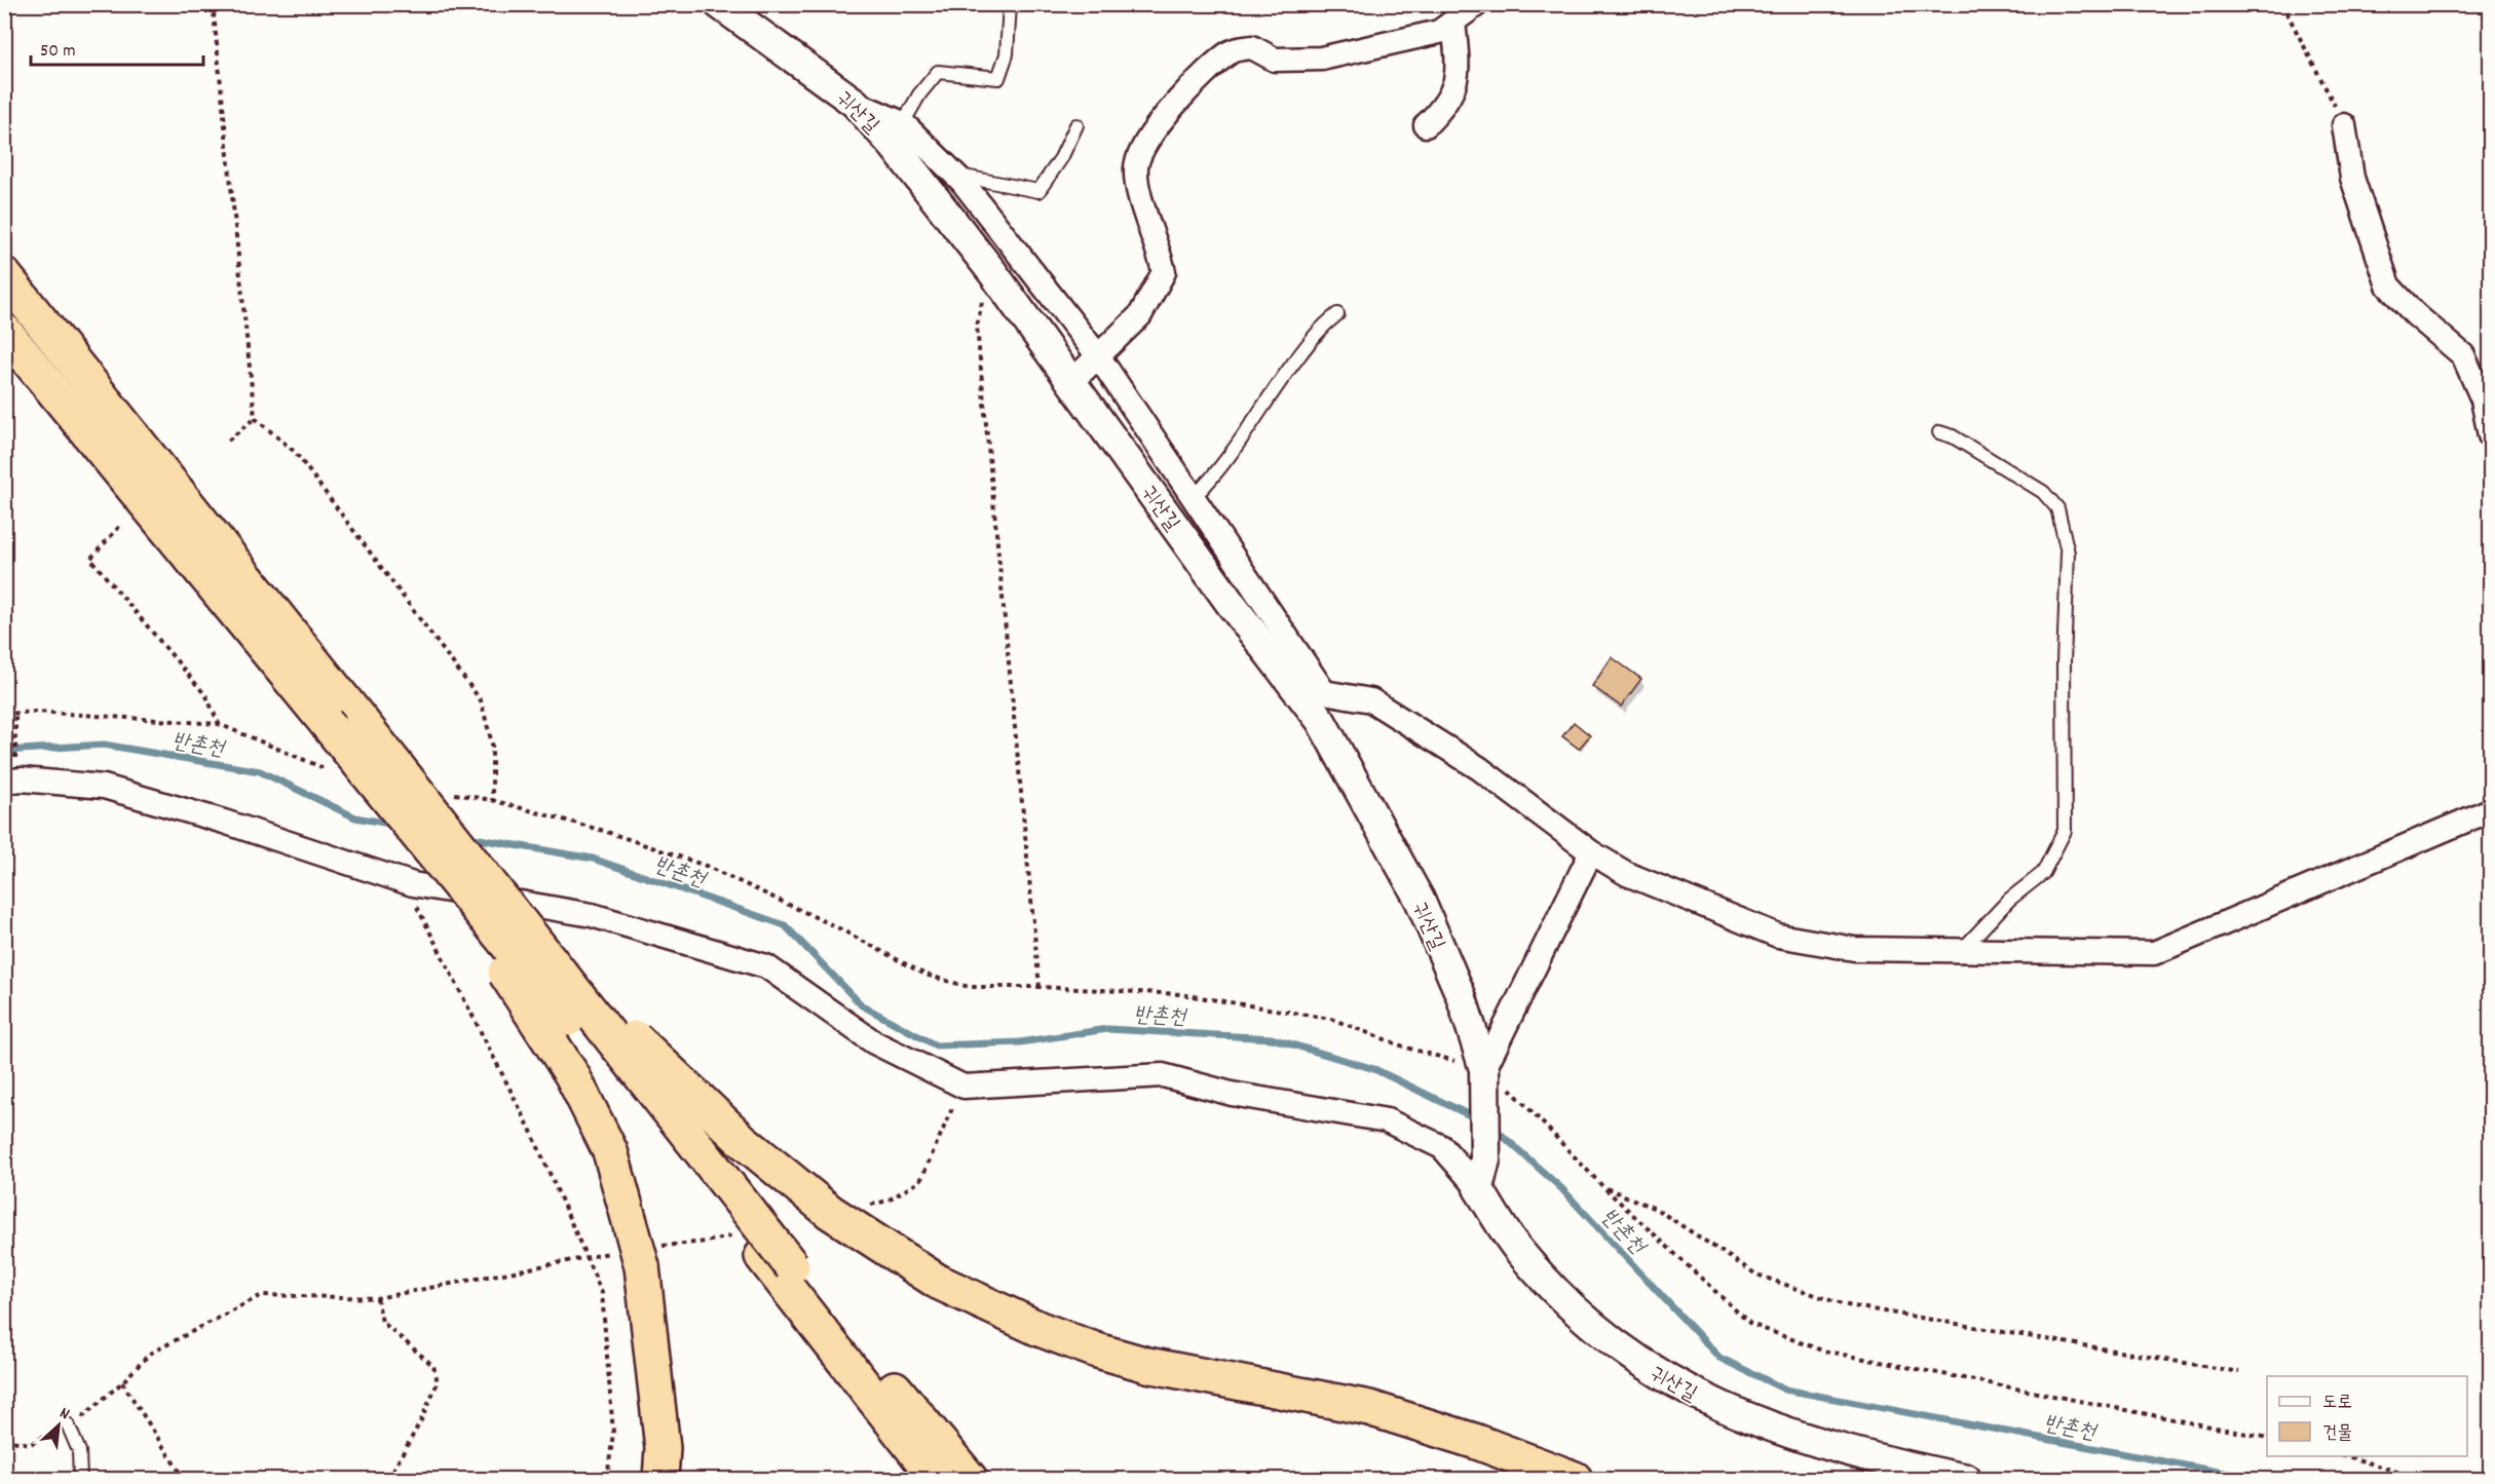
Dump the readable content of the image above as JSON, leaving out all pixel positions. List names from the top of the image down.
{
  "streets": {
    "street": ["귀산길"]
  },
  "water": ["반촌천"],
  "legend": ["도로", "건물"],
  "scale_bar": "50 m",
  "north": "top right"
}
